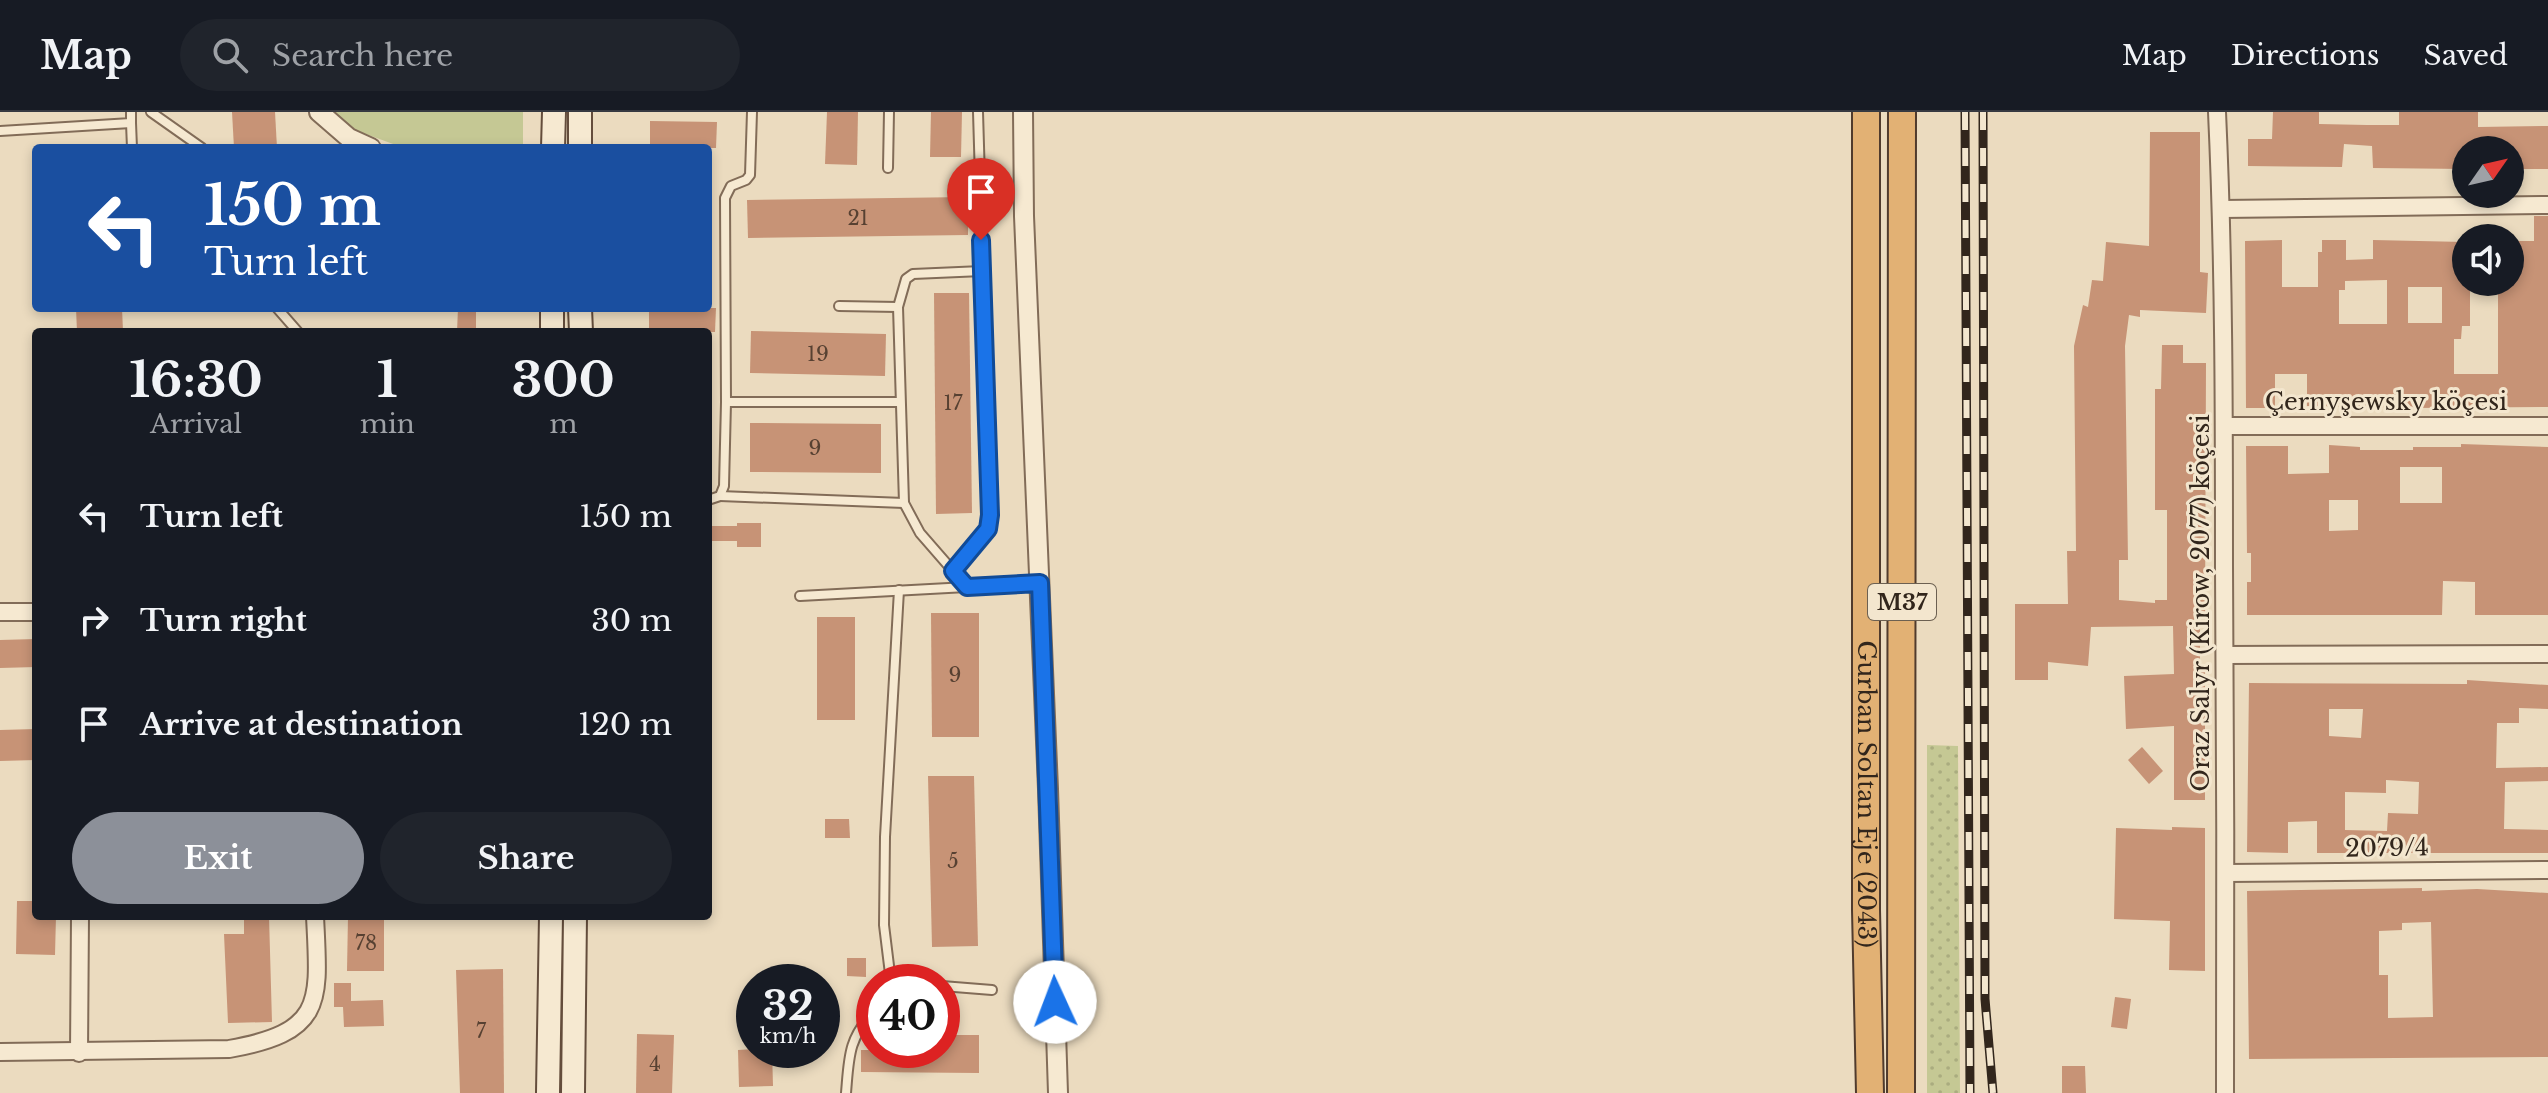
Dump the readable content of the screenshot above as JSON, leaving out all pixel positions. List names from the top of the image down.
{
  "streets": {
    "highway": ["M37", "Gurban Soltan Eje (2043)"],
    "street": ["Çernyşewsky köçesi", "Oraz Salyr (Kirow, 2077) köçesi", "2079/4"]
  },
  "crossings": [
    ["Çernyşewsky köçesi", "Oraz Salyr (Kirow, 2077) köçesi"],
    ["Oraz Salyr (Kirow, 2077) köçesi", "2079/4"]
  ],
  "house_numbers": [
    "21",
    "19",
    "17",
    "9",
    "9",
    "5",
    "78",
    "7",
    "4"
  ],
  "north": "top right",
  "page": {
    "header": "Map",
    "search": "Search here",
    "nav": ["Map", "Directions", "Saved"],
    "turn": ["150 m", "Turn left"],
    "eta": [
      "16:30",
      "Arrival",
      "1",
      "min",
      "300",
      "m"
    ],
    "list": [
      {
        "name": "Turn left",
        "value": "150 m"
      },
      {
        "name": "Turn right",
        "value": "30 m"
      },
      {
        "name": "Arrive at destination",
        "value": "120 m"
      }
    ],
    "buttons": ["Exit", "Share"],
    "speed": "32 km/h",
    "limit": "40"
  }
}
